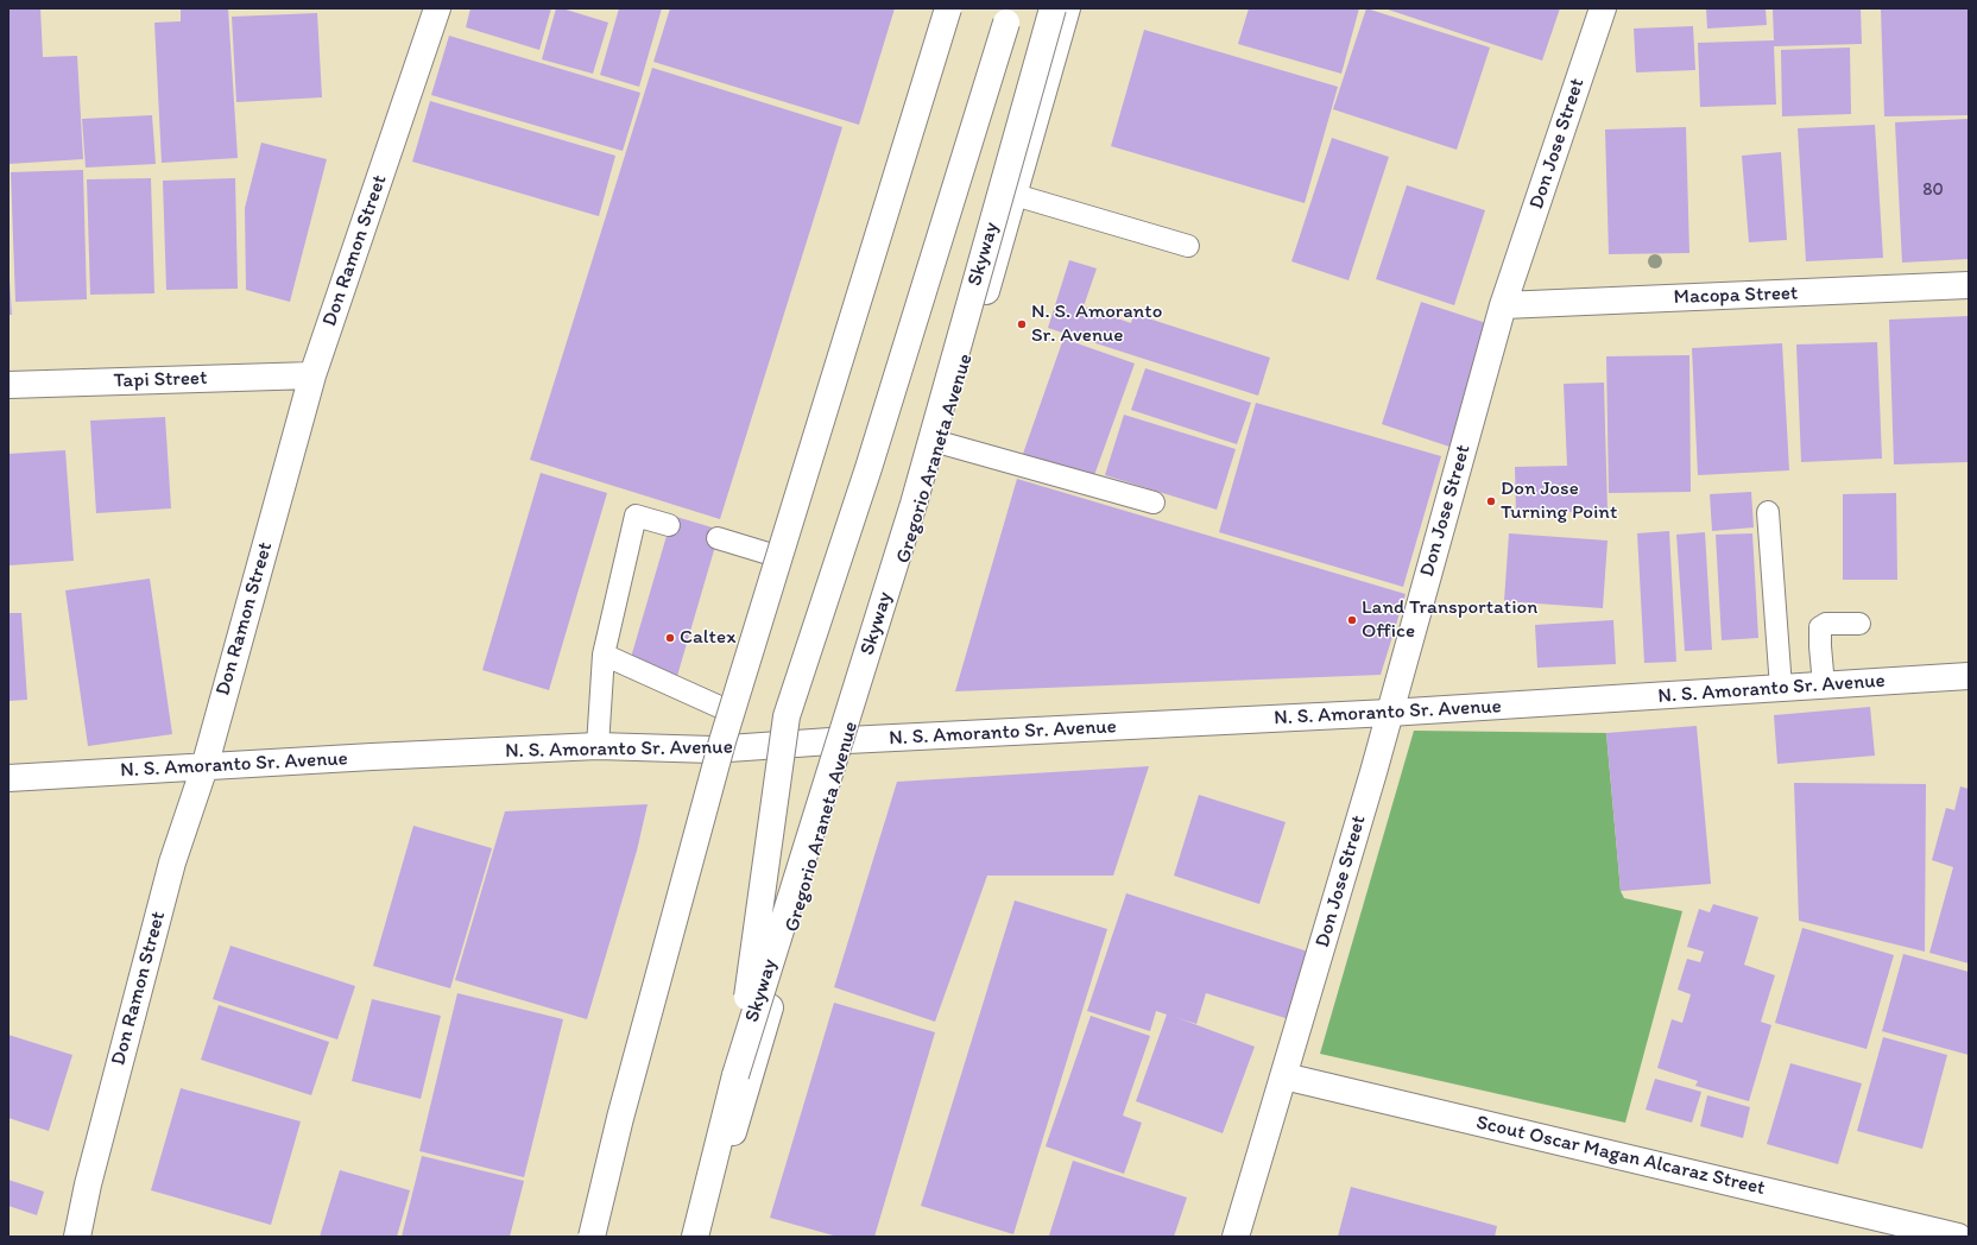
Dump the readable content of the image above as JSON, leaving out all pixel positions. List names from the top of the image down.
{
  "streets": {
    "main road": [
      "Don Jose Street",
      "Don Ramon Street",
      "Skyway",
      "Macopa Street",
      "Tapi Street",
      "Gregorio Araneta Avenue",
      "N. S. Amoranto Sr. Avenue",
      "Scout Oscar Magan Alcaraz Street"
    ]
  },
  "crossings": [
    ["Don Jose Street", "Macopa Street"],
    ["Don Jose Street", "N. S. Amoranto Sr. Avenue"],
    ["Don Jose Street", "Scout Oscar Magan Alcaraz Street"],
    ["Don Ramon Street", "Tapi Street"],
    ["Don Ramon Street", "N. S. Amoranto Sr. Avenue"],
    ["Gregorio Araneta Avenue", "N. S. Amoranto Sr. Avenue"]
  ],
  "places": [
    "N. S. Amoranto Sr. Avenue",
    "Don Jose Turning Point",
    "Land Transportation Office",
    "Caltex"
  ],
  "house_numbers": ["80"]
}
